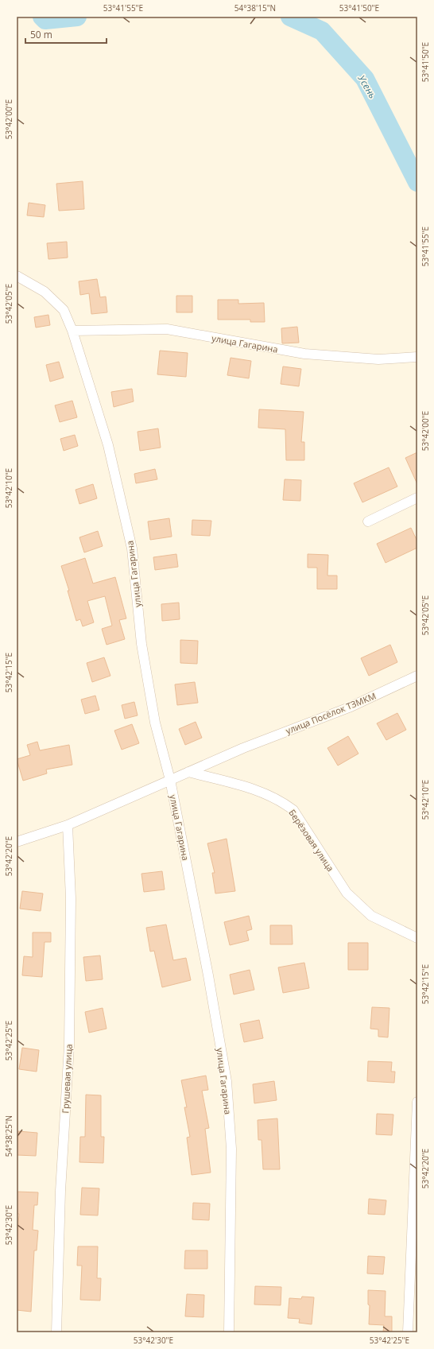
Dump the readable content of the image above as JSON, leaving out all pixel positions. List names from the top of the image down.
{
  "streets": {
    "street": [
      "улица Гагарина",
      "улица Посёлок ТЗМКМ",
      "Берёзовая улица",
      "Грушевая улица"
    ]
  },
  "crossings": [
    ["улица Гагарина", "улица Посёлок ТЗМКМ"],
    ["улица Посёлок ТЗМКМ", "Берёзовая улица"],
    ["улица Посёлок ТЗМКМ", "Грушевая улица"]
  ],
  "water": ["Усень"],
  "scale_bar": "50 m",
  "coordinates": [
    "53°41'55\"E",
    "54°38'15\"N",
    "53°41'50\"E",
    "53°42'00\"E",
    "53°42'05\"E",
    "53°42'10\"E",
    "53°42'15\"E",
    "53°42'20\"E",
    "53°42'25\"E",
    "54°38'25\"N",
    "53°42'30\"E"
  ]
}
